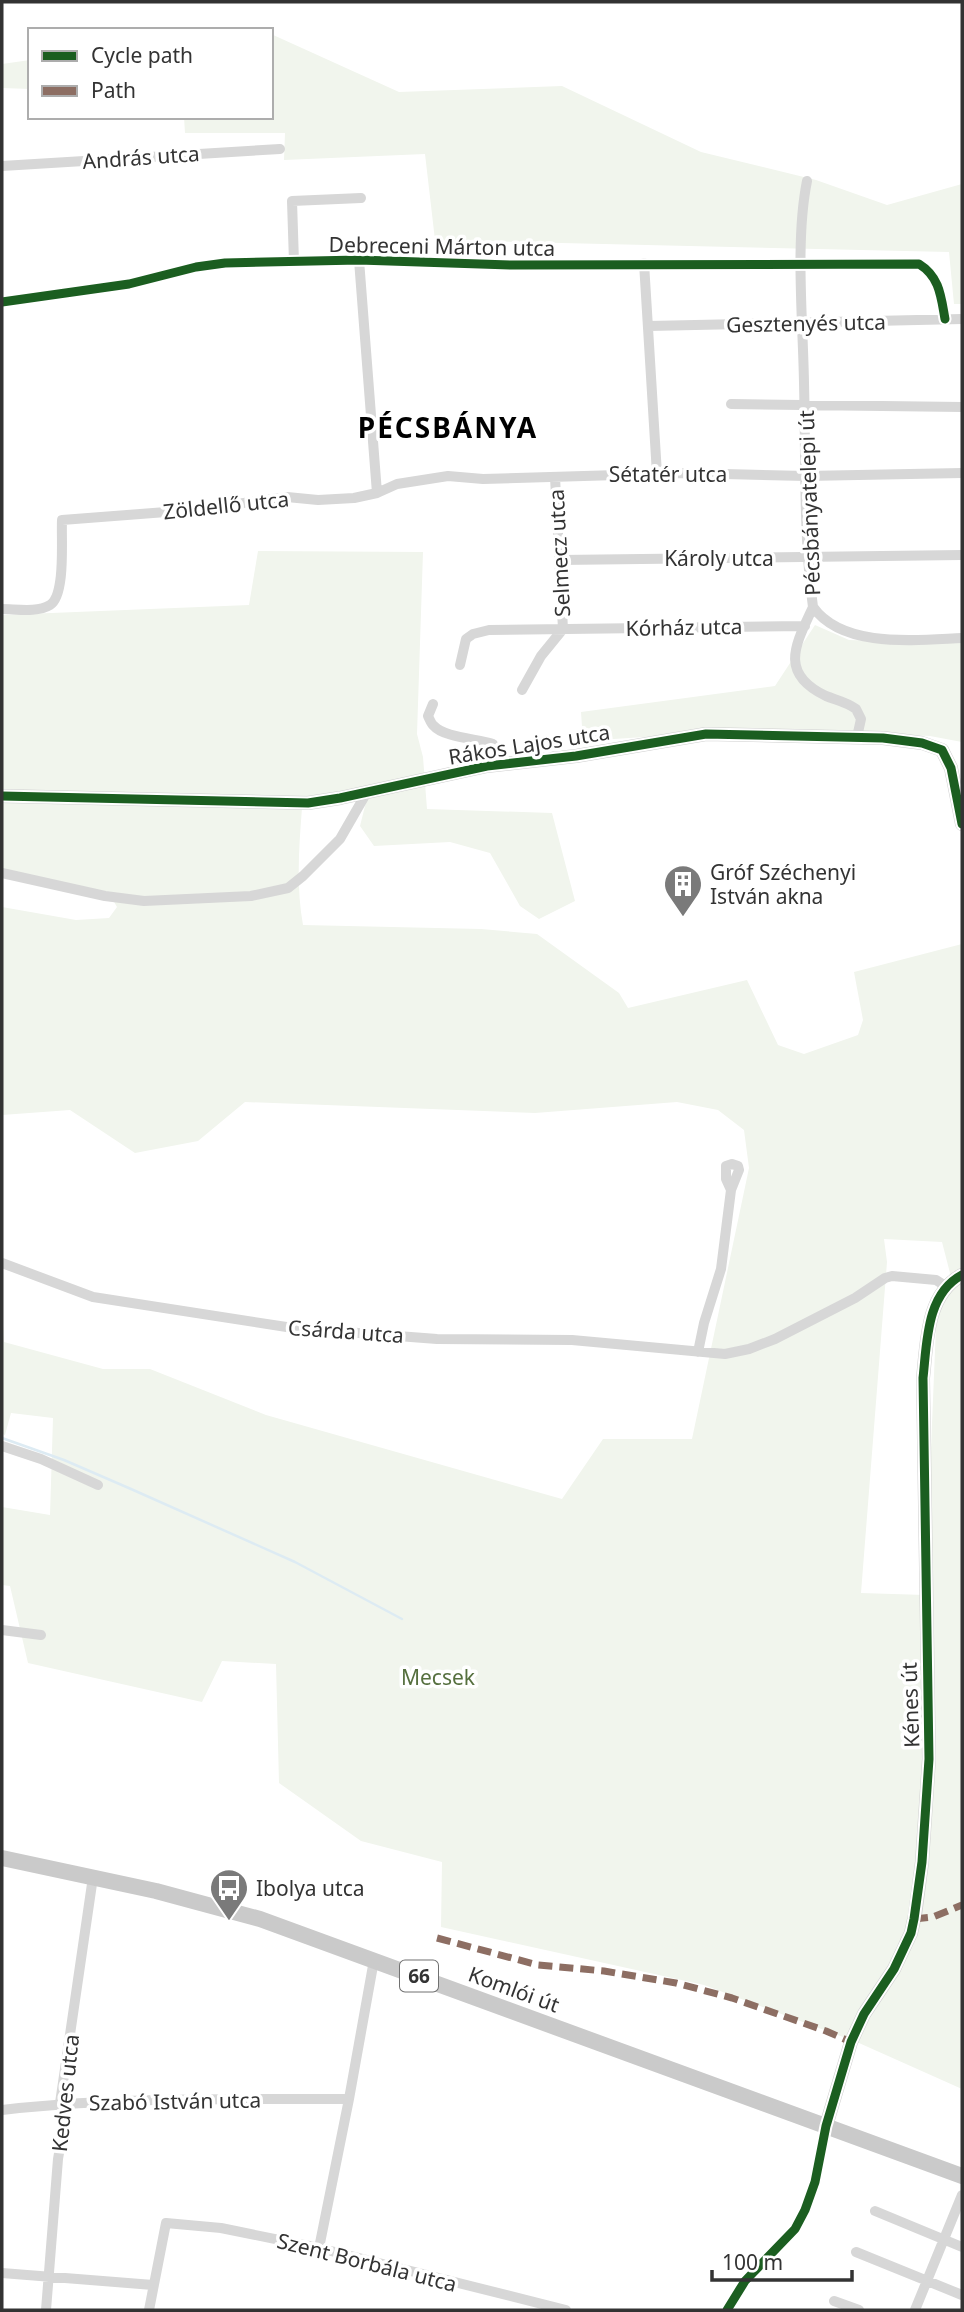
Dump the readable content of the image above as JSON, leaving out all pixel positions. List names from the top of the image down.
{
  "streets": {
    "main road": ["66", "Komlói út"],
    "street": [
      "András utca",
      "Debreceni Márton utca",
      "Gesztenyés utca",
      "Sétatér utca",
      "Pécsbányatelepi út",
      "Zöldellő utca",
      "Selmecz utca",
      "Károly utca",
      "Kórház utca",
      "Rákos Lajos utca",
      "Csárda utca",
      "Kénes út",
      "Kedves utca",
      "Szabó István utca",
      "Szent Borbála utca"
    ]
  },
  "crossings": [
    ["Debreceni Márton utca", "Gesztenyés utca"],
    ["Debreceni Márton utca", "Pécsbányatelepi út"],
    ["Gesztenyés utca", "Pécsbányatelepi út"],
    ["Sétatér utca", "Pécsbányatelepi út"],
    ["Sétatér utca", "Zöldellő utca"],
    ["Sétatér utca", "Selmecz utca"],
    ["Pécsbányatelepi út", "Károly utca"],
    ["Selmecz utca", "Károly utca"],
    ["Selmecz utca", "Kórház utca"],
    ["Csárda utca", "Kénes út"],
    ["Kénes út", "Komlói út"],
    ["Komlói út", "Kedves utca"],
    ["Kedves utca", "Szabó István utca"]
  ],
  "districts": ["PÉCSBÁNYA"],
  "parks": ["Mecsek"],
  "places": {
    "building": ["Gróf Széchenyi István akna"],
    "bus stop": ["Ibolya utca"]
  },
  "legend": ["Cycle path", "Path"],
  "scale_bar": "100 m"
}
